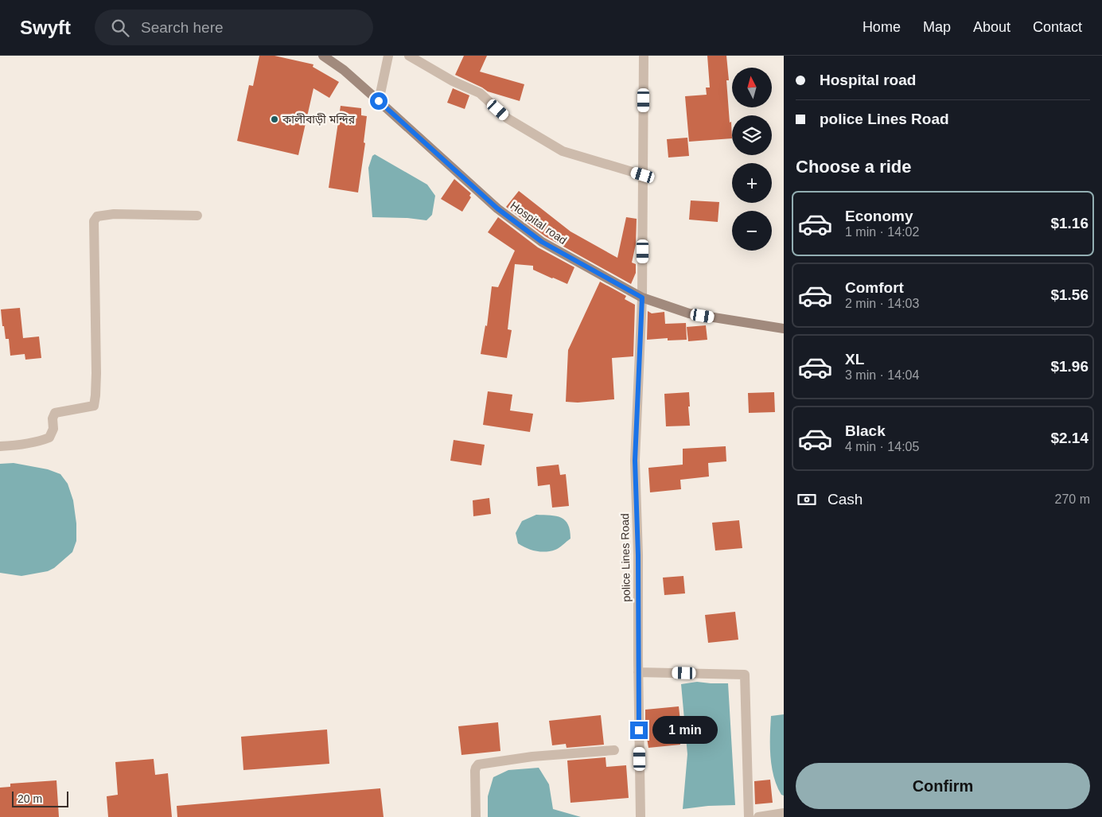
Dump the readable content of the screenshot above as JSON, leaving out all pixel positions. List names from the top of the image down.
{
  "streets": {
    "street": ["Hospital road", "police Lines Road"]
  },
  "crossings": [
    ["Hospital road", "police Lines Road"]
  ],
  "places": ["কালীবাড়ী মন্দির"],
  "scale_bar": "20 m",
  "north": "top",
  "page": {
    "header": "Swyft",
    "search": "Search here",
    "nav": [
      "Home",
      "Map",
      "About",
      "Contact"
    ],
    "banner": ["Hospital road", "police Lines Road"],
    "map_buttons": ["+", "−"],
    "heading": "Choose a ride",
    "list": [
      {
        "name": "Economy",
        "note": "1 min · 14:02",
        "value": "$1.16"
      },
      {
        "name": "Comfort",
        "note": "2 min · 14:03",
        "value": "$1.56"
      },
      {
        "name": "XL",
        "note": "3 min · 14:04",
        "value": "$1.96"
      },
      {
        "name": "Black",
        "note": "4 min · 14:05",
        "value": "$2.14"
      }
    ],
    "pay": ["Cash", "270 m"],
    "bubble": "1 min",
    "buttons": "Confirm",
    "scale": "20 m"
  }
}
